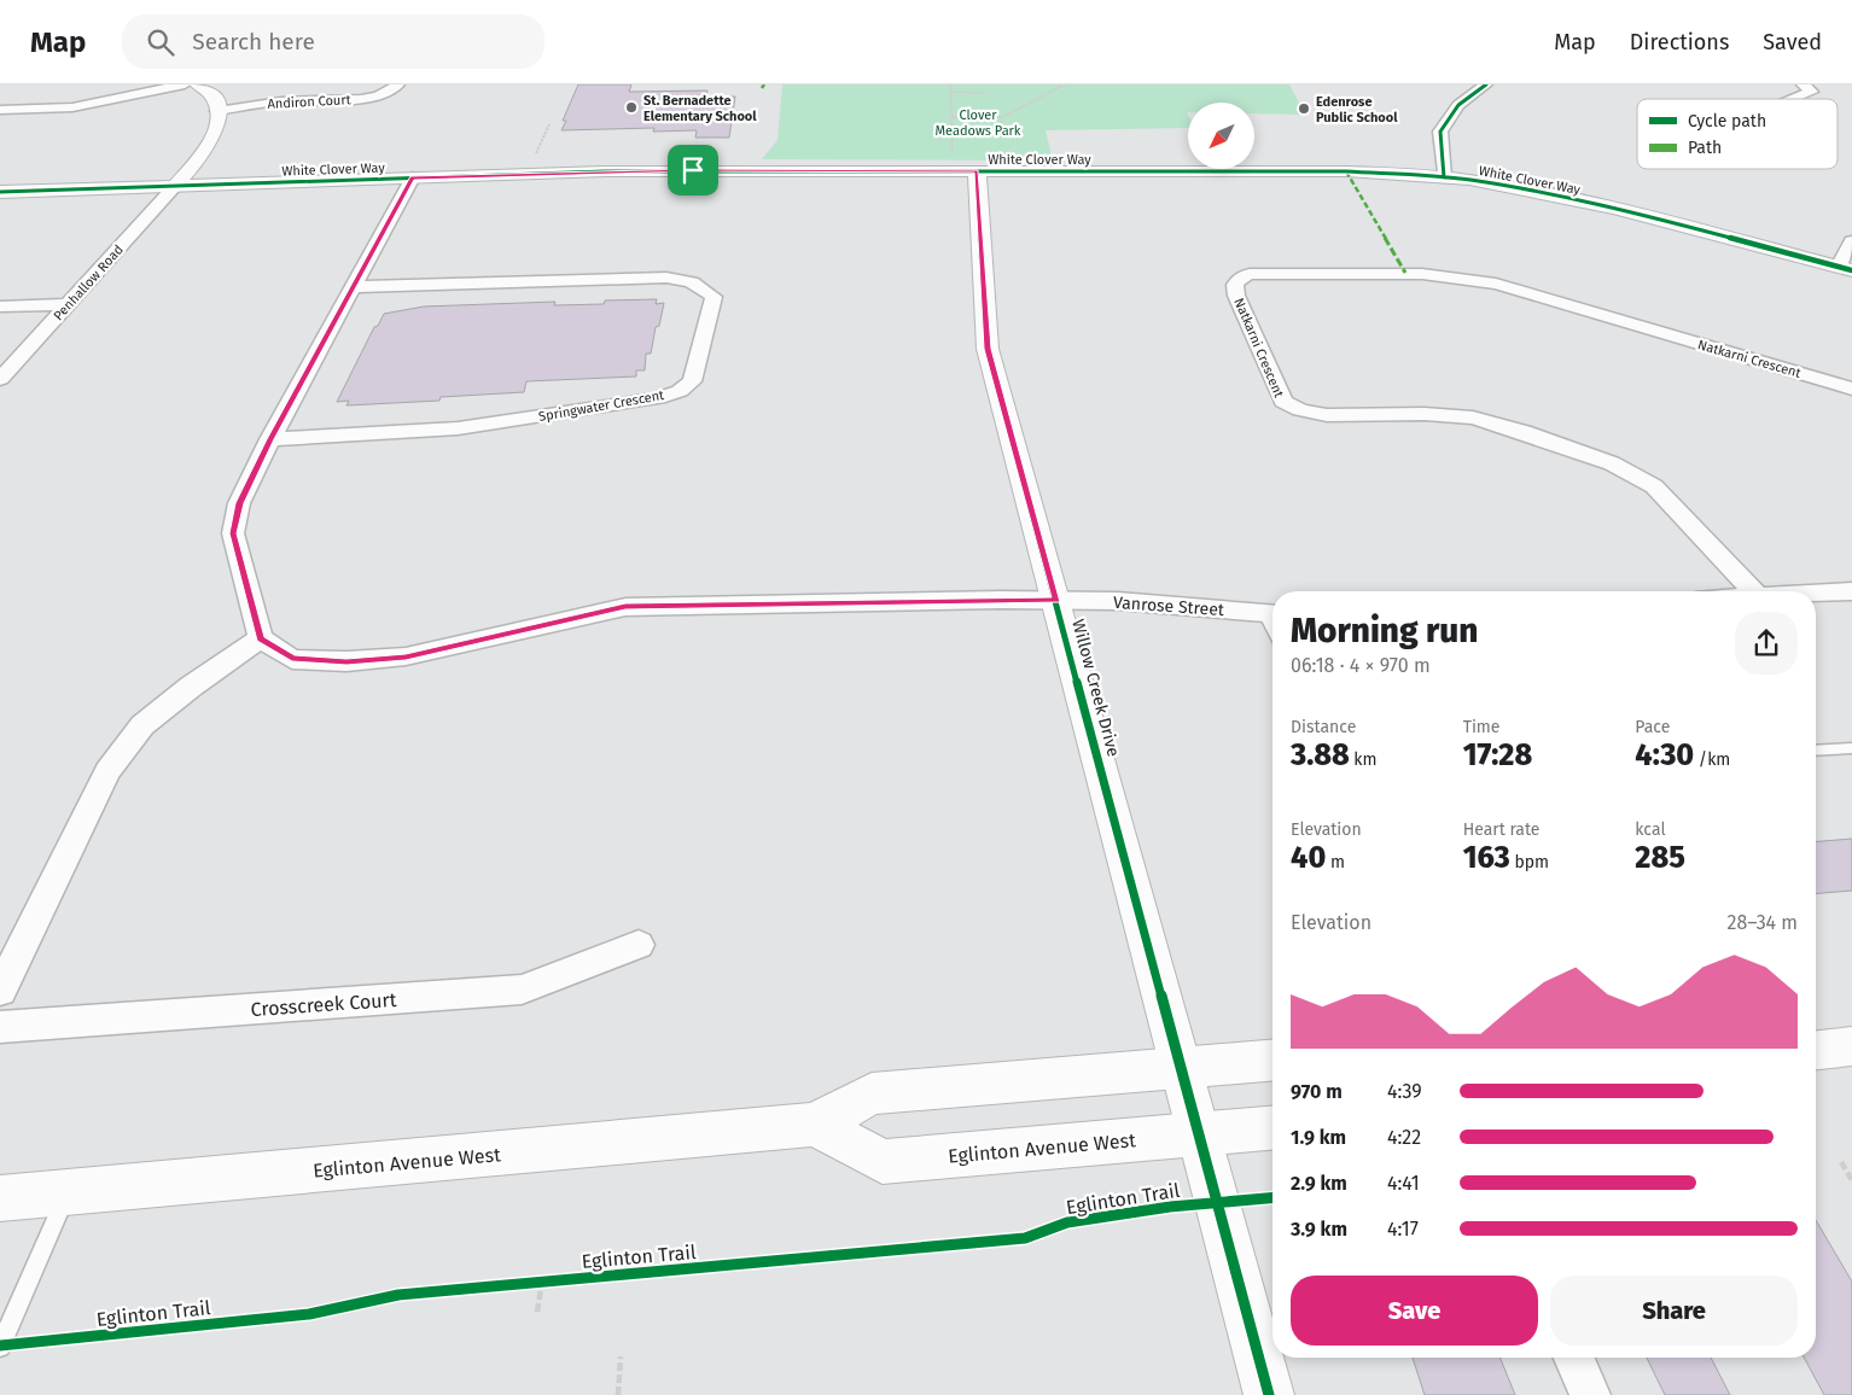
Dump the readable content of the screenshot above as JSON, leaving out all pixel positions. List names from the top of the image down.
{
  "streets": {
    "street": [
      "Andiron Court",
      "White Clover Way",
      "Penhallow Road",
      "Natkarni Crescent",
      "Springwater Crescent",
      "Vanrose Street",
      "Willow Creek Drive",
      "Crosscreek Court",
      "Eglinton Avenue West"
    ],
    "cycle path": ["Eglinton Trail"]
  },
  "crossings": [
    ["White Clover Way", "Penhallow Road"],
    ["White Clover Way", "Willow Creek Drive"],
    ["Vanrose Street", "Willow Creek Drive"],
    ["Willow Creek Drive", "Eglinton Avenue West"]
  ],
  "parks": ["Clover Meadows Park"],
  "places": ["St. Bernadette Elementary School", "Edenrose Public School"],
  "legend": ["Cycle path", "Path"],
  "north": "bottom left",
  "page": {
    "header": "Map",
    "search": "Search here",
    "nav": ["Map", "Directions", "Saved"],
    "heading": ["Morning run", "06:18 · 4 × 970 m"],
    "stats": [
      ["Distance", "3.88 km"],
      ["Time", "17:28"],
      ["Pace", "4:30 /km"],
      ["Elevation", "40 m"],
      ["Heart rate", "163 bpm"],
      ["kcal", "285"]
    ],
    "chart": ["Elevation", "28–34 m"],
    "list": [
      {
        "name": "970 m",
        "note": "4:39"
      },
      {
        "name": "1.9 km",
        "note": "4:22"
      },
      {
        "name": "2.9 km",
        "note": "4:41"
      },
      {
        "name": "3.9 km",
        "note": "4:17"
      }
    ],
    "buttons": ["Save", "Share"]
  }
}
